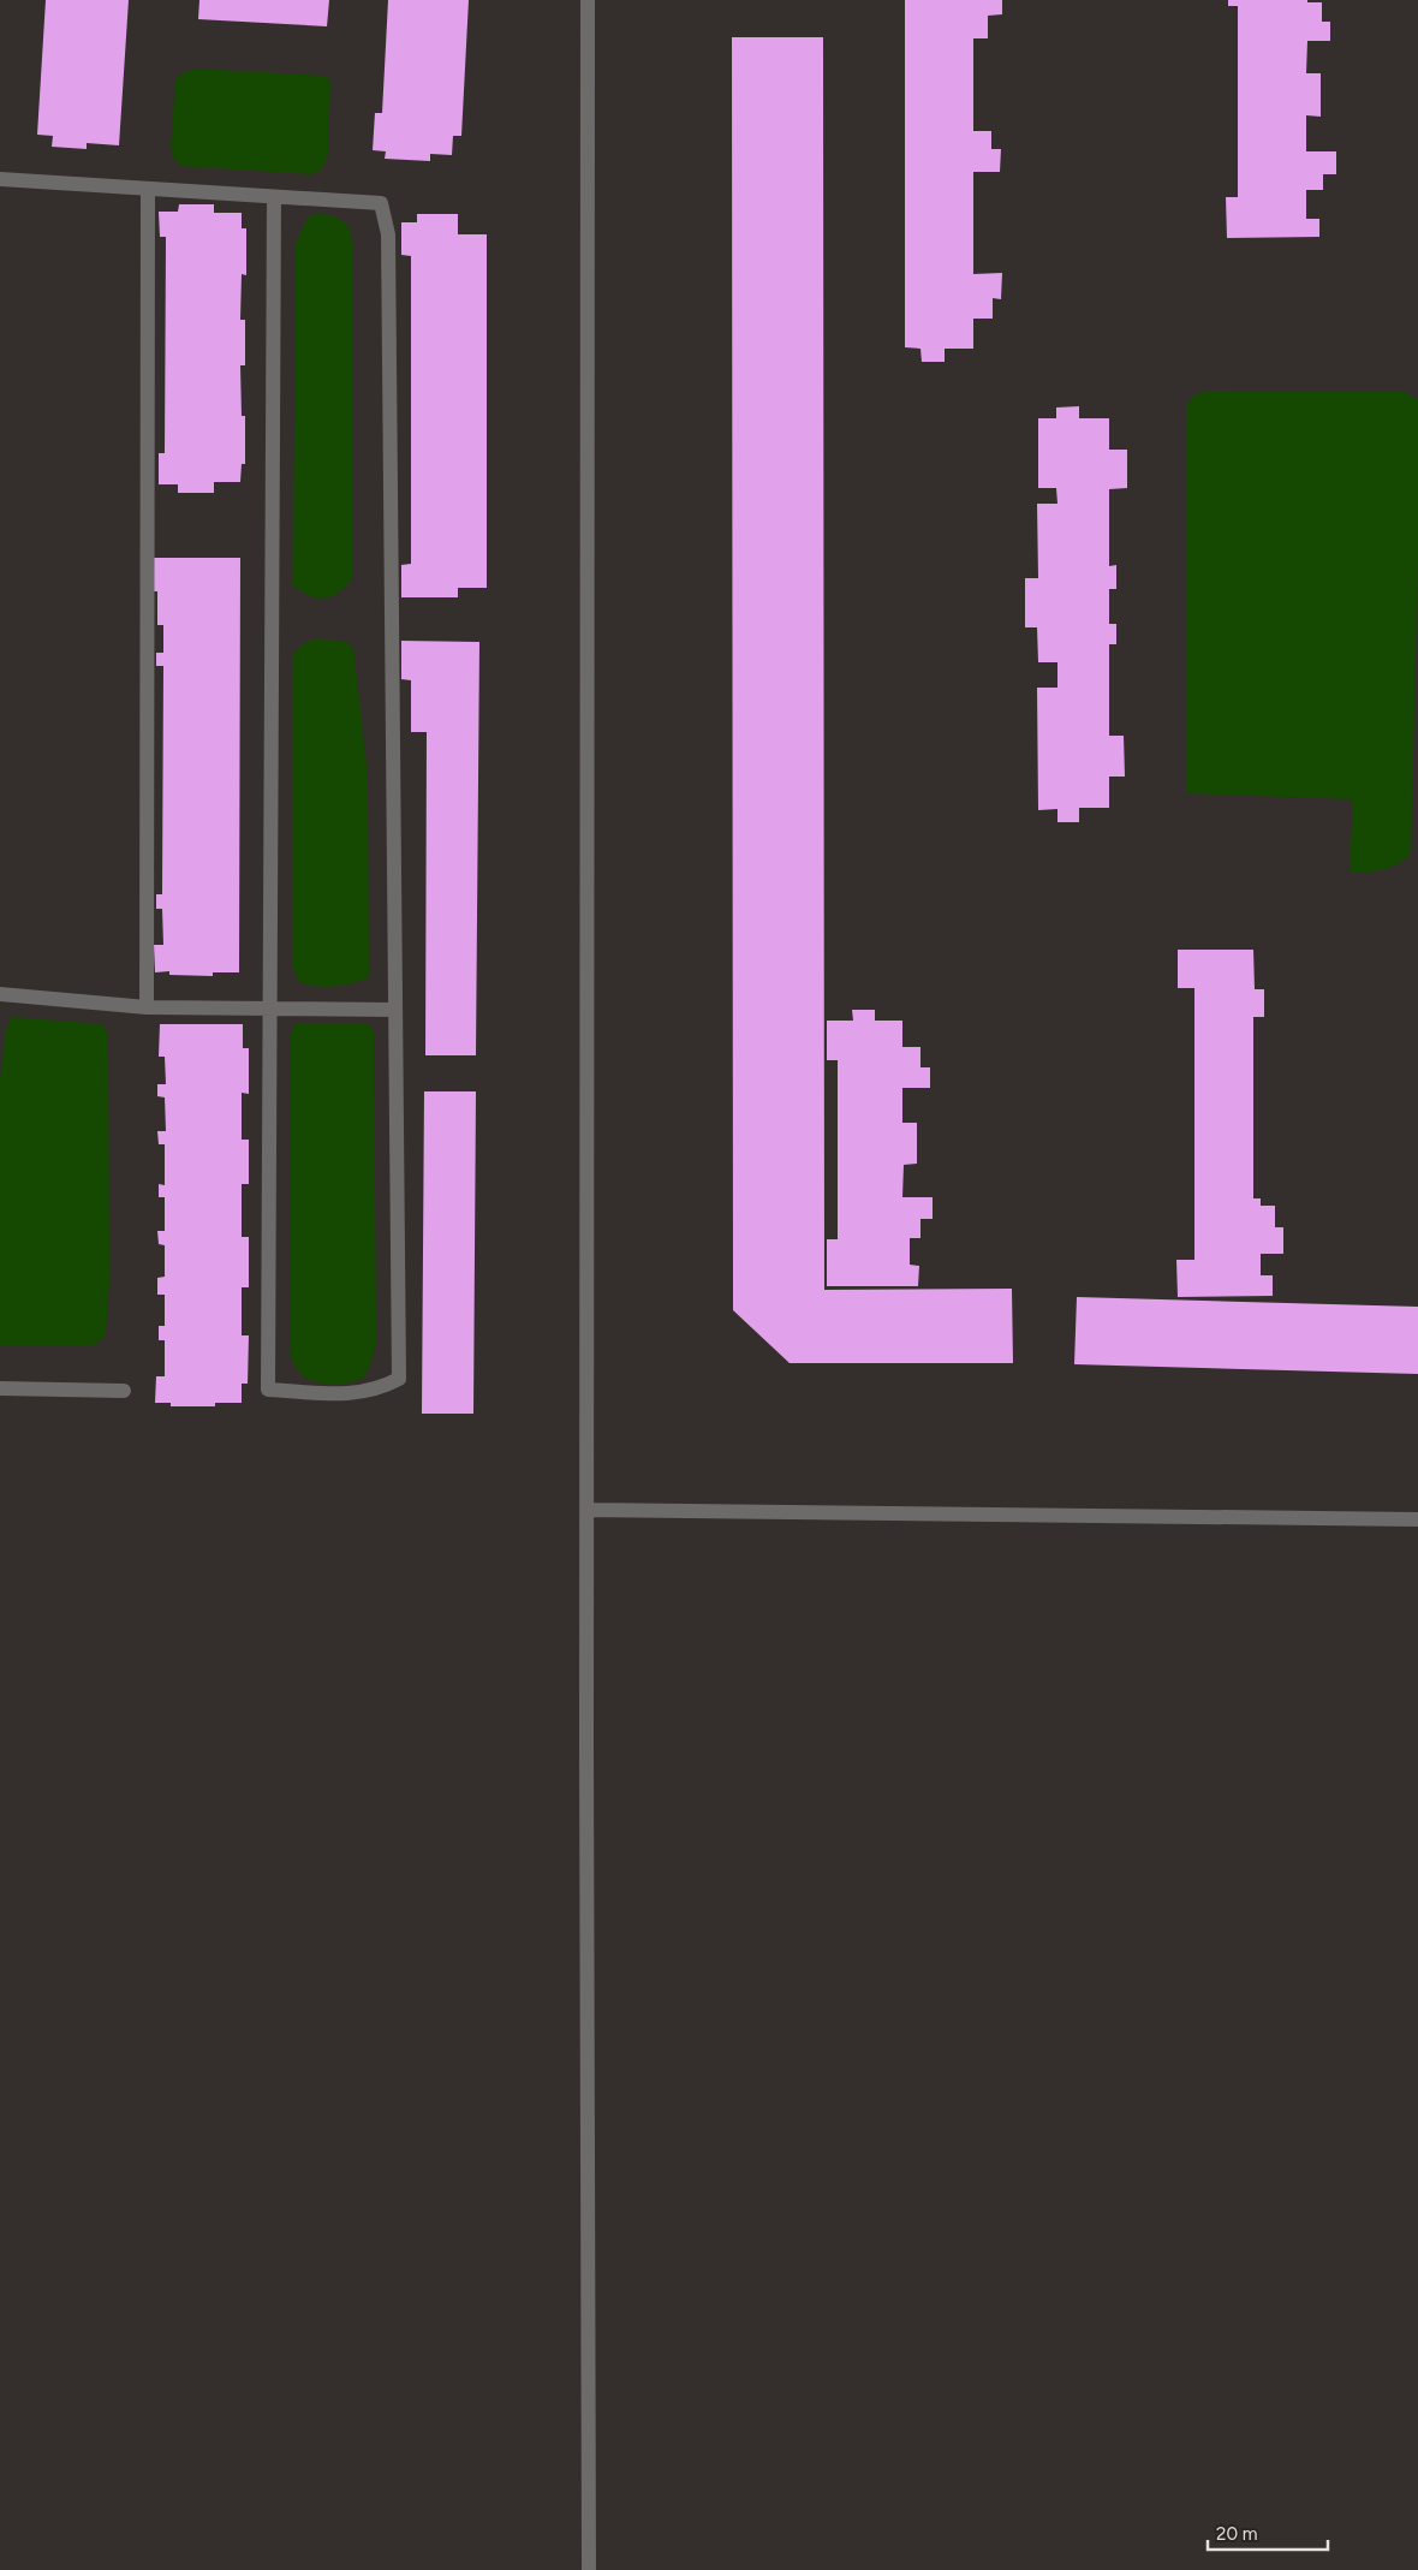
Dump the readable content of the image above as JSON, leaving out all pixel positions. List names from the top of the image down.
{
  "scale_bar": "20 m"
}
